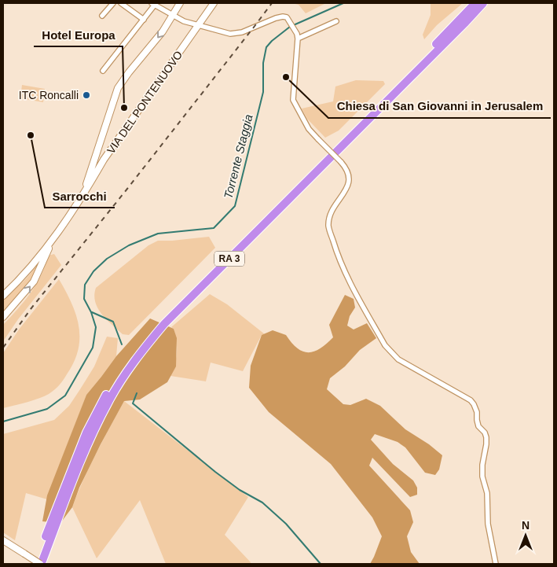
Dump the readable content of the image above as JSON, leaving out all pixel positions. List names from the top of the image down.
{
  "streets": {
    "highway": ["RA 3"],
    "main road": ["VIA DEL PONTENUOVO"]
  },
  "water": ["Torrente Staggia"],
  "places": [
    "Chiesa di San Giovanni in Jerusalem",
    "ITC Roncalli",
    "Hotel Europa",
    "Sarrocchi"
  ],
  "north": "top"
}
